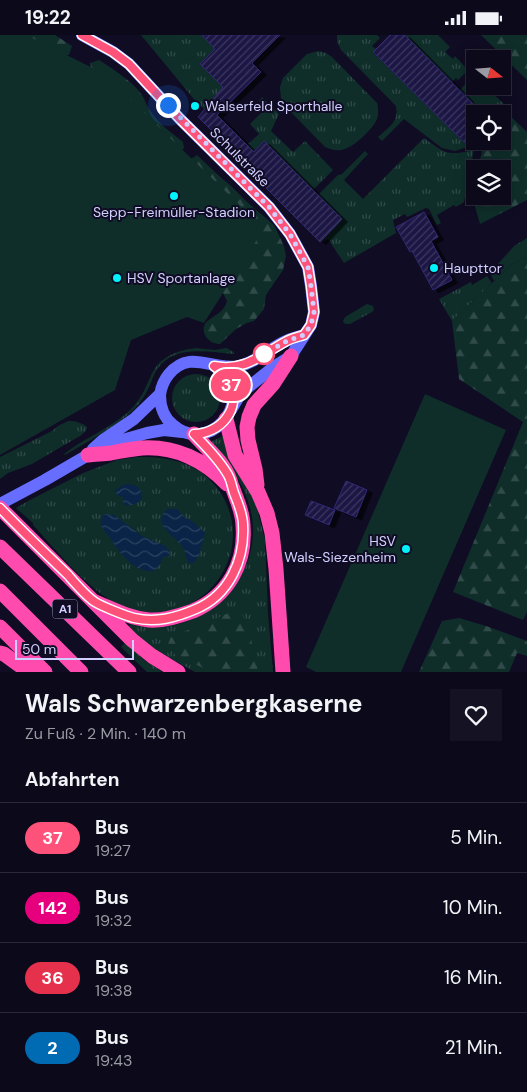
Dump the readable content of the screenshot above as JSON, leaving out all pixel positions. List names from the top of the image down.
{
  "streets": {
    "highway": ["A1"],
    "street": ["Schulstraße"]
  },
  "places": [
    "Walserfeld Sporthalle",
    "Sepp-Freimüller-Stadion",
    "Haupttor",
    "HSV Sportanlage",
    "HSV Wals-Siezenheim"
  ],
  "lines": ["bus line 37"],
  "scale_bar": "50 m",
  "north": "right",
  "page": {
    "status": "19:22",
    "on_map": "37",
    "scale": "50 m",
    "heading": [
      ["Wals Schwarzenbergkaserne", "Zu Fuß · 2 Min. · 140 m"],
      "Abfahrten"
    ],
    "list": [
      {
        "mark": "37",
        "name": "Bus",
        "note": "19:27",
        "value": "5 Min."
      },
      {
        "mark": "142",
        "name": "Bus",
        "note": "19:32",
        "value": "10 Min."
      },
      {
        "mark": "36",
        "name": "Bus",
        "note": "19:38",
        "value": "16 Min."
      },
      {
        "mark": "2",
        "name": "Bus",
        "note": "19:43",
        "value": "21 Min."
      }
    ]
  }
}
